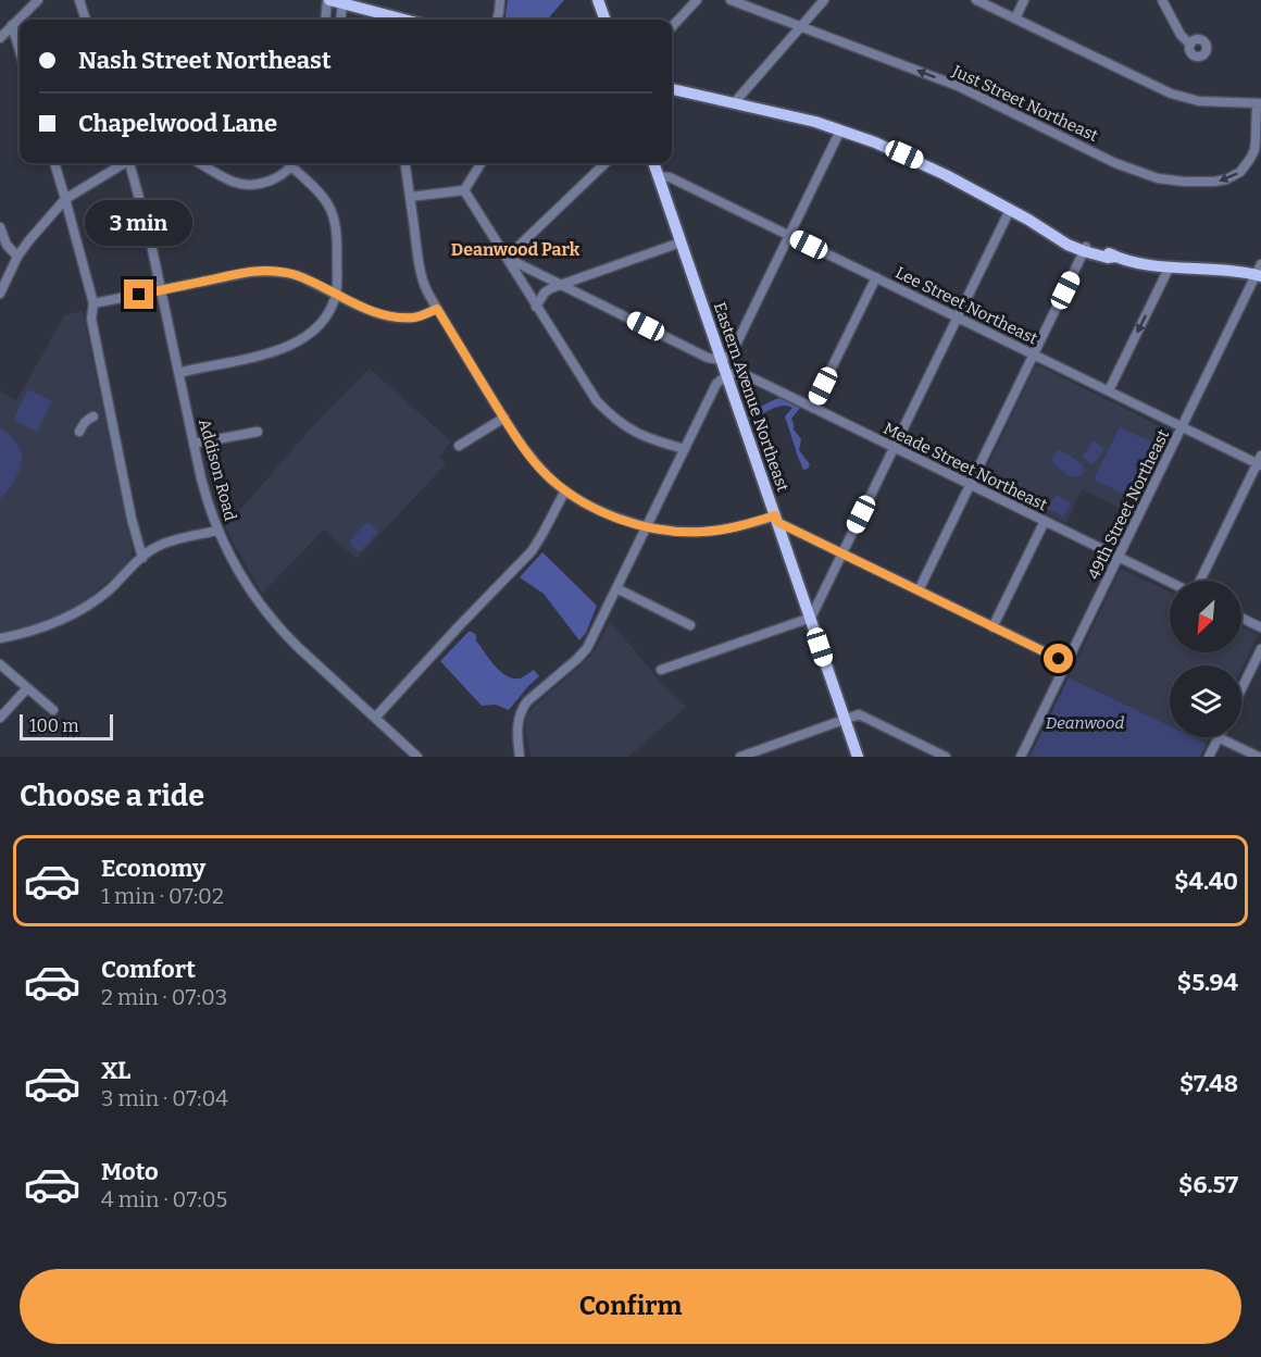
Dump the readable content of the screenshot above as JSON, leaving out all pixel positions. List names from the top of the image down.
{
  "streets": {
    "main road": ["Eastern Avenue Northeast"],
    "street": [
      "Just Street Northeast",
      "Lee Street Northeast",
      "Meade Street Northeast",
      "Addison Road",
      "49th Street Northeast"
    ]
  },
  "crossings": [
    ["Lee Street Northeast", "Eastern Avenue Northeast"],
    ["Lee Street Northeast", "49th Street Northeast"],
    ["Eastern Avenue Northeast", "Meade Street Northeast"],
    ["Meade Street Northeast", "49th Street Northeast"]
  ],
  "one_way": ["Just Street Northeast"],
  "districts": ["Deanwood Park"],
  "parks": ["Deanwood"],
  "scale_bar": "100 m",
  "north": "bottom left",
  "page": {
    "banner": ["Nash Street Northeast", "Chapelwood Lane"],
    "bubble": "3 min",
    "scale": "100 m",
    "heading": "Choose a ride",
    "list": [
      {
        "name": "Economy",
        "note": "1 min · 07:02",
        "value": "$4.40"
      },
      {
        "name": "Comfort",
        "note": "2 min · 07:03",
        "value": "$5.94"
      },
      {
        "name": "XL",
        "note": "3 min · 07:04",
        "value": "$7.48"
      },
      {
        "name": "Moto",
        "note": "4 min · 07:05",
        "value": "$6.57"
      }
    ],
    "buttons": "Confirm"
  }
}
